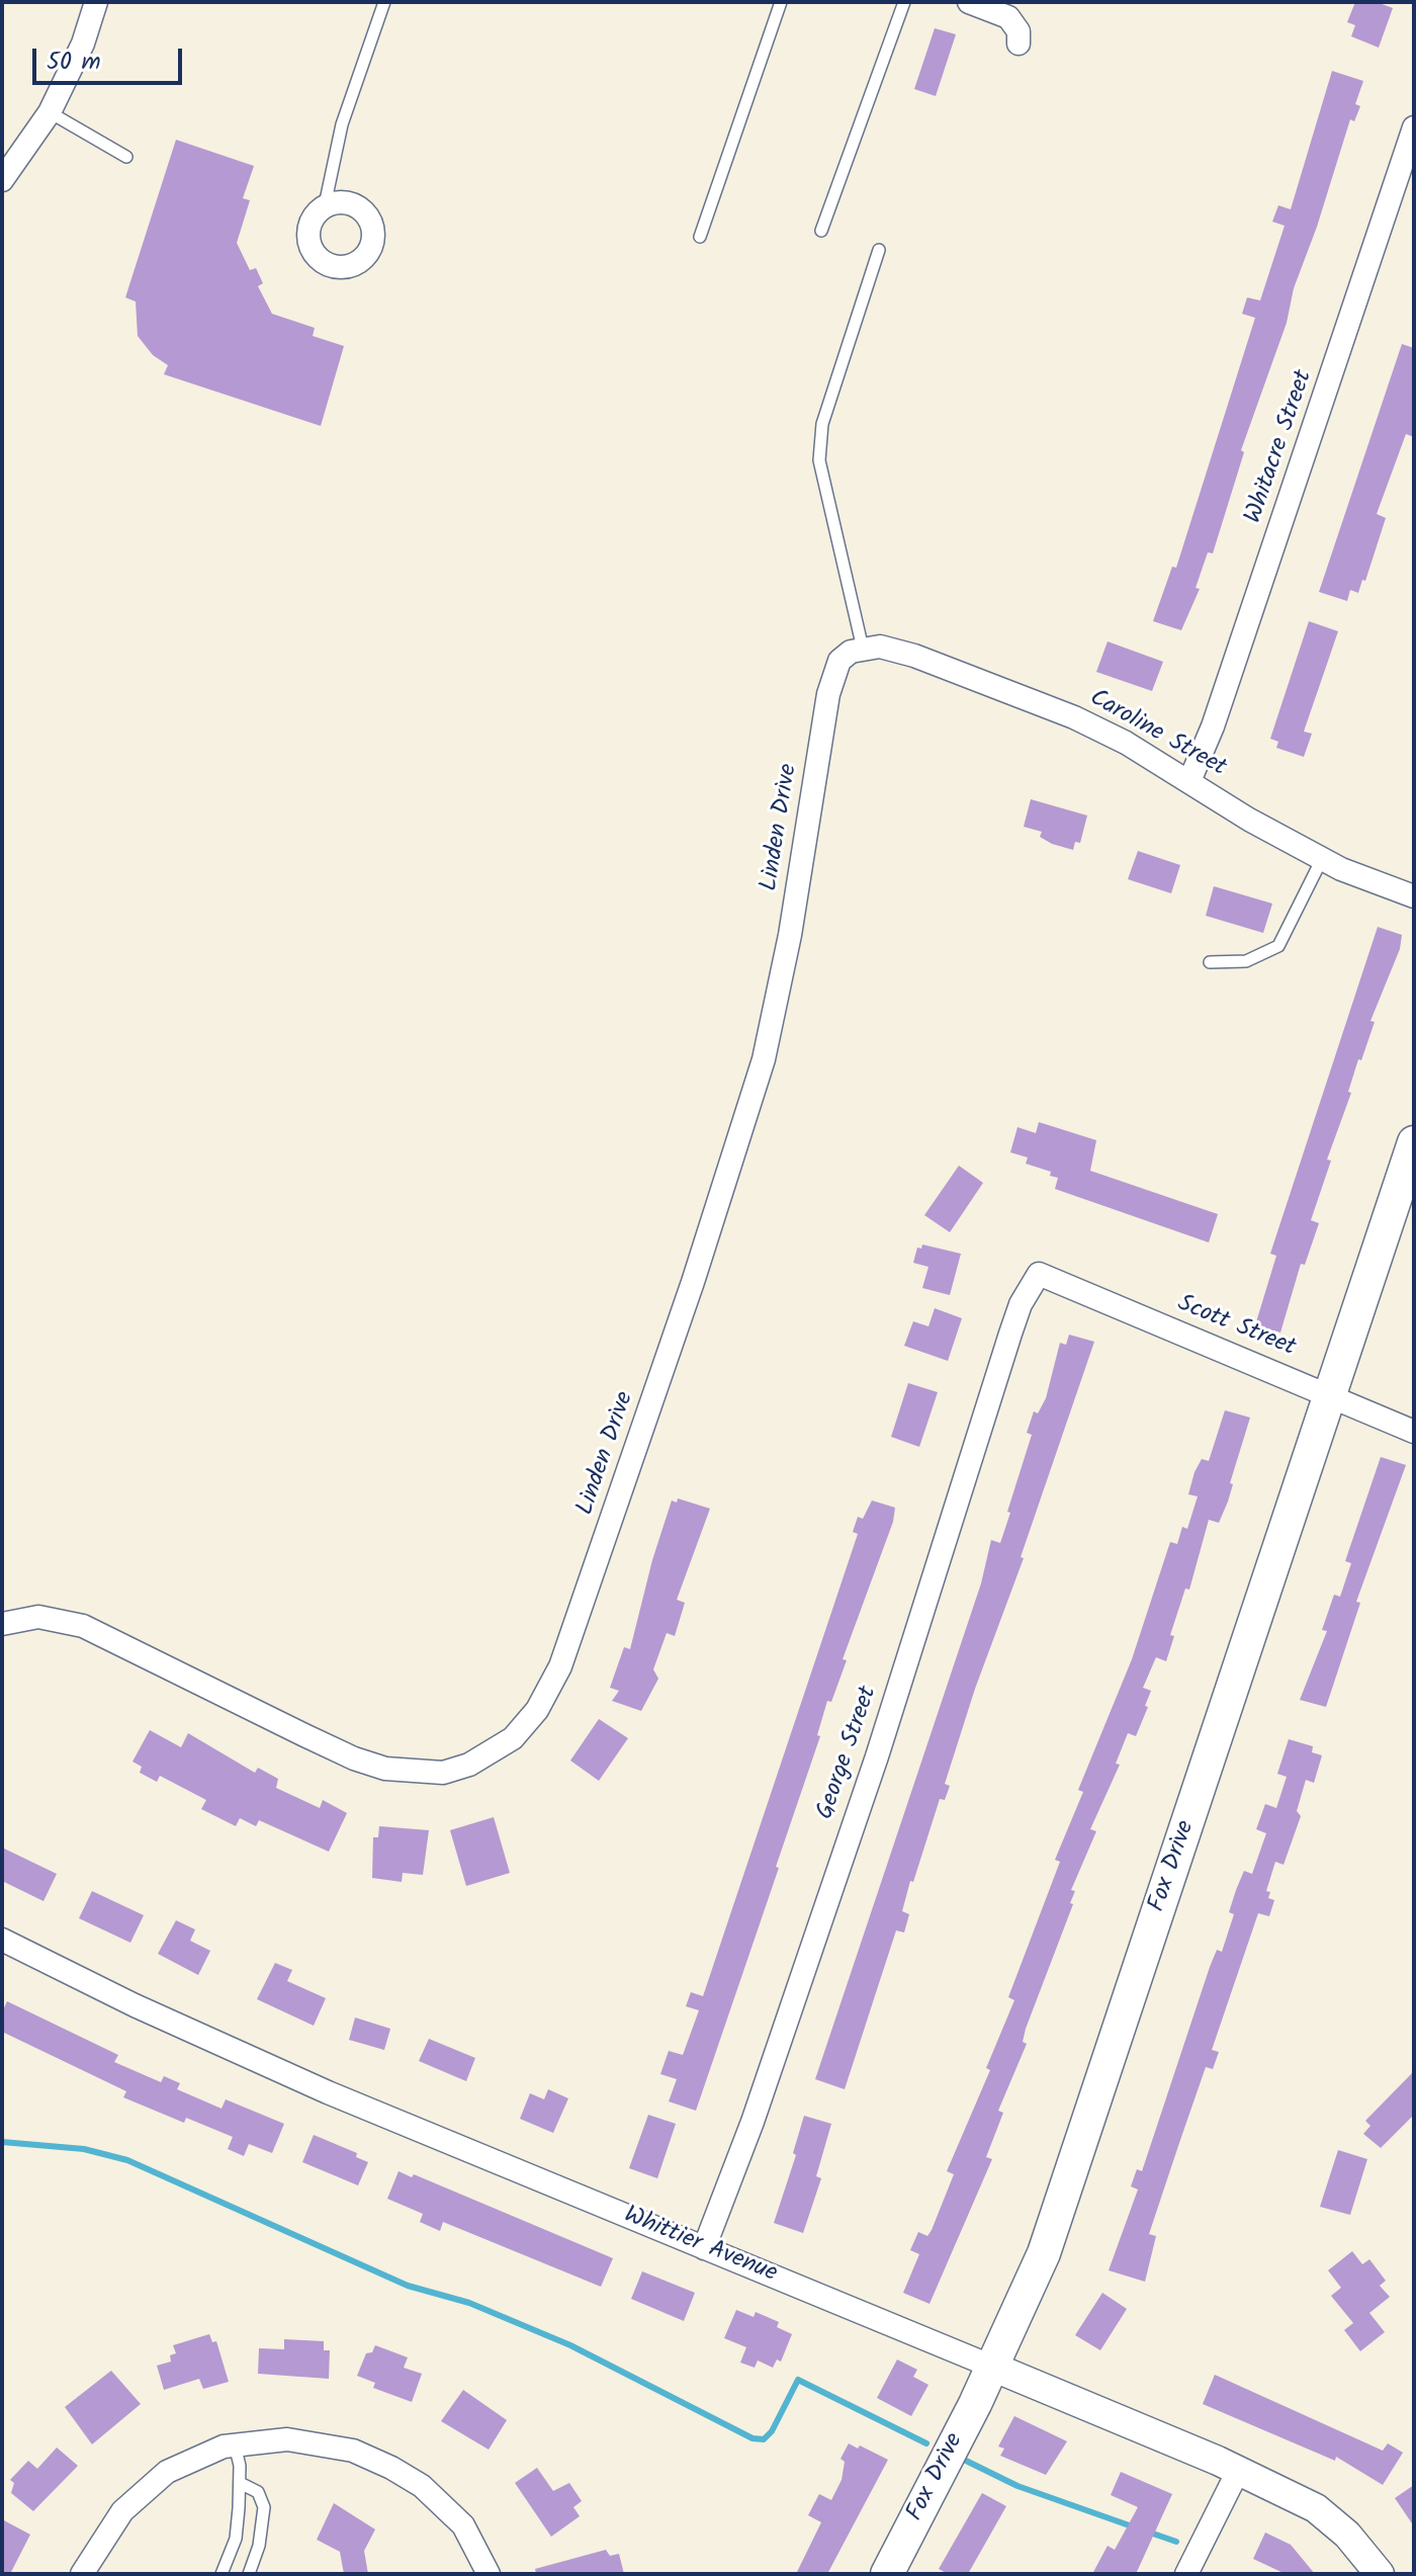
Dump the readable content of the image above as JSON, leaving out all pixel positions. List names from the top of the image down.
{
  "streets": {
    "main road": ["Fox Drive"],
    "street": [
      "Whitacre Street",
      "Caroline Street",
      "Linden Drive",
      "Scott Street",
      "George Street",
      "Whittier Avenue"
    ]
  },
  "crossings": [
    ["Whitacre Street", "Caroline Street"],
    ["Caroline Street", "Linden Drive"],
    ["Scott Street", "George Street"],
    ["Scott Street", "Fox Drive"],
    ["George Street", "Whittier Avenue"],
    ["Fox Drive", "Whittier Avenue"]
  ],
  "scale_bar": "50 m"
}
